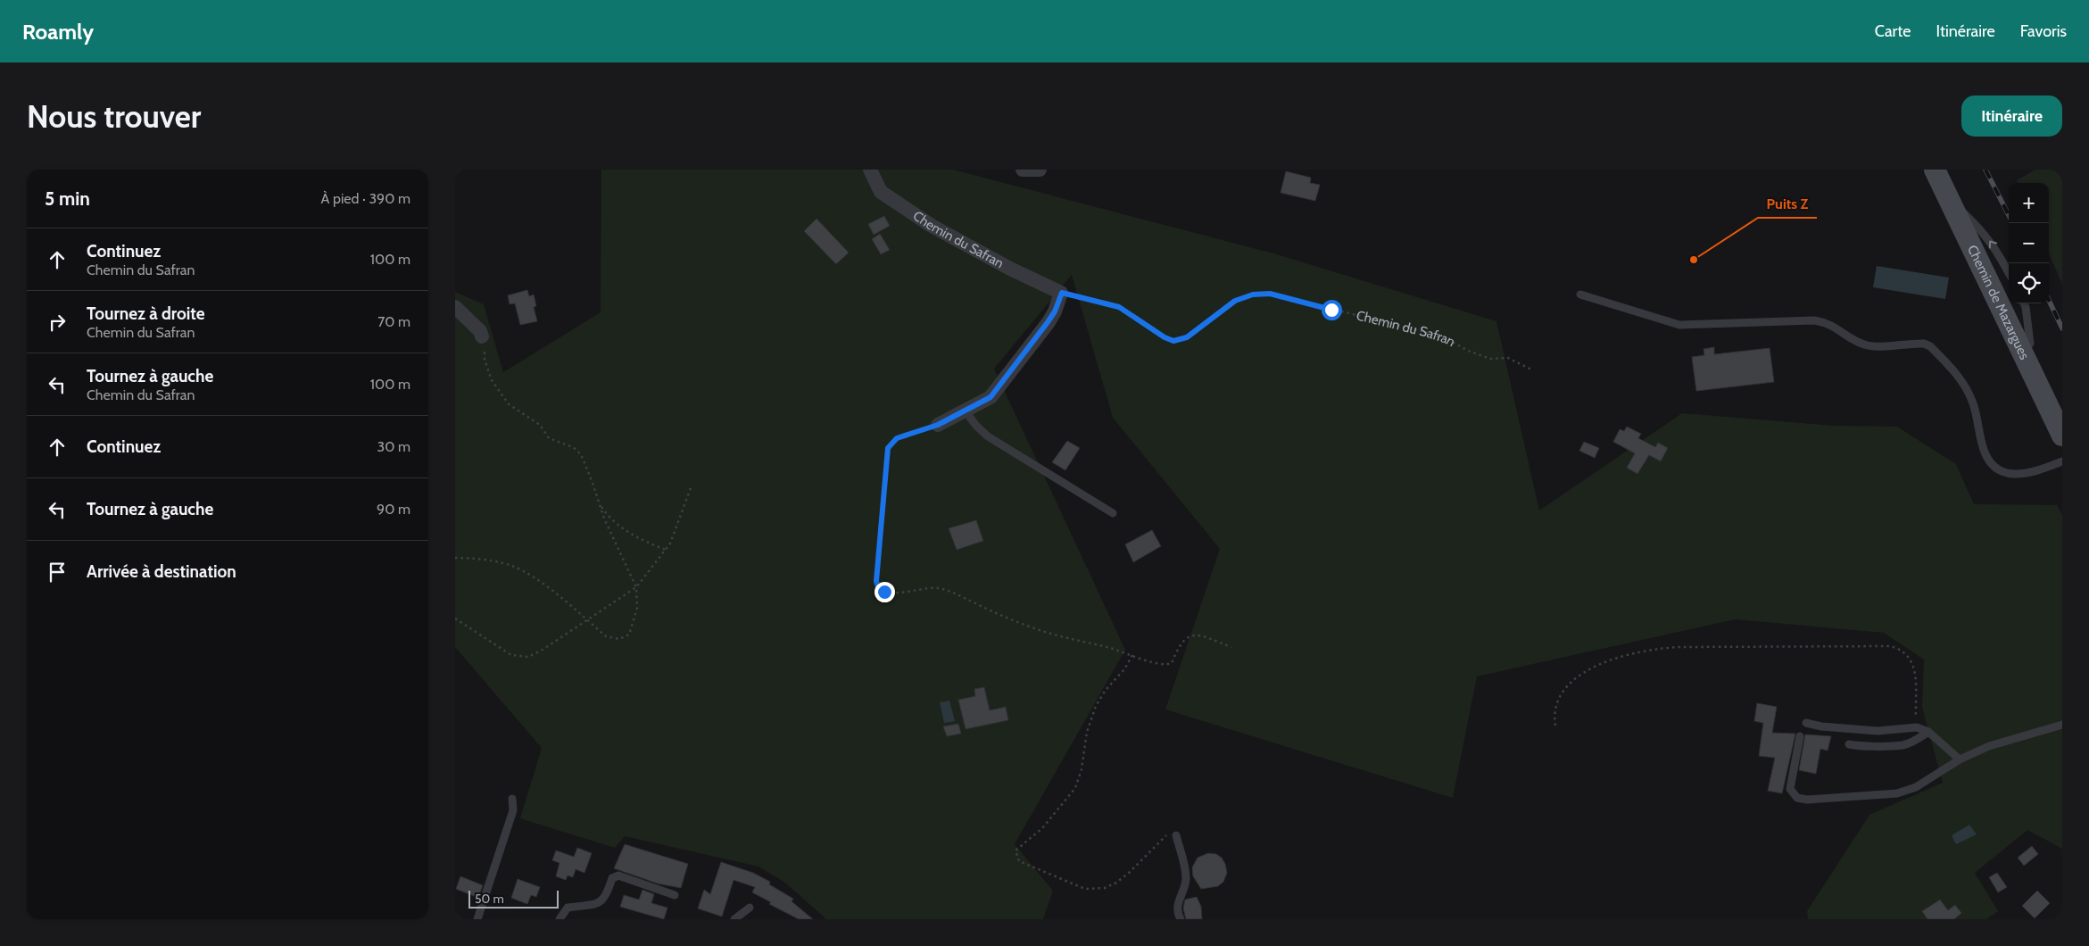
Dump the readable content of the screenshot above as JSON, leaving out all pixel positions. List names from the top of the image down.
{
  "streets": {
    "main road": ["Chemin de Mazargues"],
    "street": ["Chemin du Safran"]
  },
  "places": ["Puits Z"],
  "scale_bar": "50 m",
  "page": {
    "header": "Roamly",
    "nav": ["Carte", "Itinéraire", "Favoris"],
    "buttons": "Itinéraire",
    "title": "Nous trouver",
    "heading": ["5 min", "À pied · 390 m"],
    "map_buttons": ["+", "−"],
    "list": [
      ["Continuez", "Chemin du Safran", "100 m"],
      ["Tournez à droite", "Chemin du Safran", "70 m"],
      ["Tournez à gauche", "Chemin du Safran", "100 m"],
      ["Continuez", "30 m"],
      ["Tournez à gauche", "90 m"],
      "Arrivée à destination"
    ],
    "scale": "50 m"
  }
}
